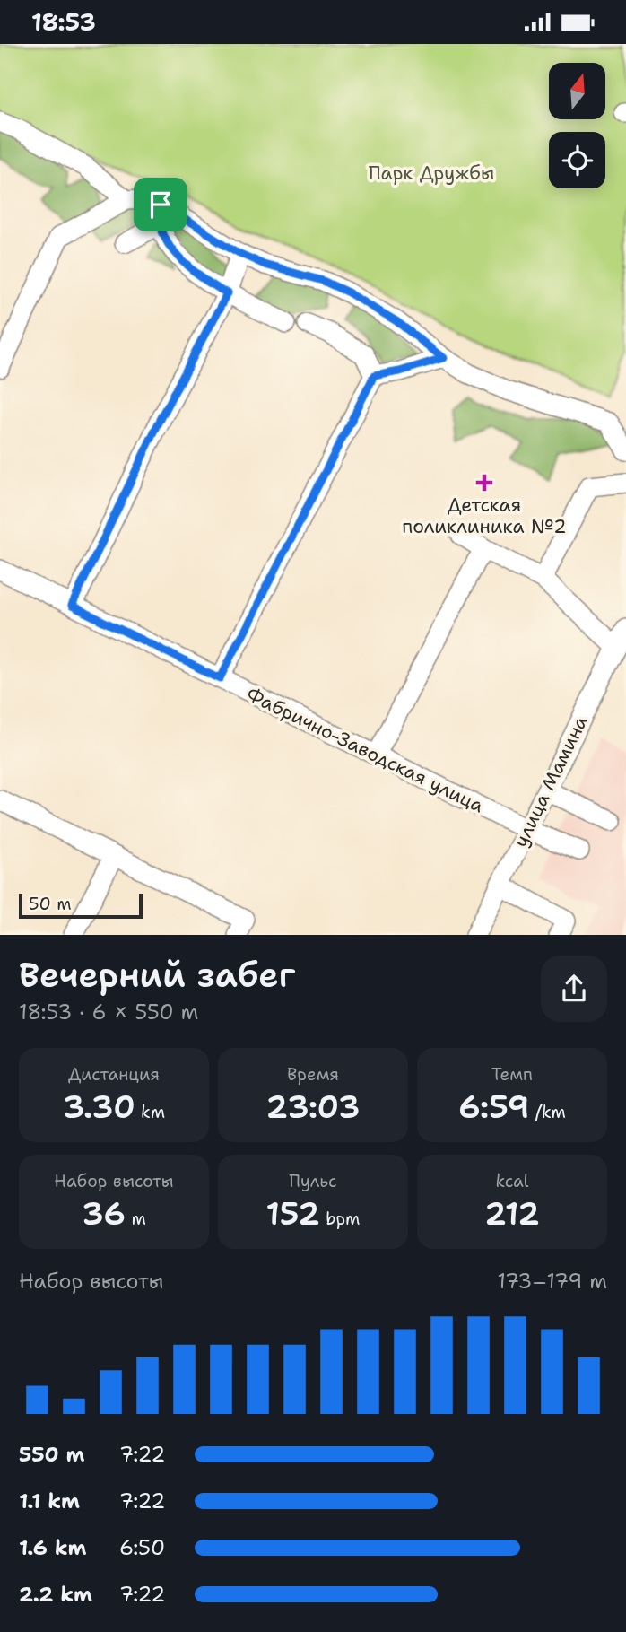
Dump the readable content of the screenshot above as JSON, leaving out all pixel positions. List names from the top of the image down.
{
  "streets": {
    "street": ["Фабрично-Заводская улица", "улица Мамина"]
  },
  "crossings": [
    ["Фабрично-Заводская улица", "улица Мамина"]
  ],
  "parks": ["Парк Дружбы"],
  "places": {
    "health": ["Детская поликлиника №2"]
  },
  "scale_bar": "50 m",
  "north": "top",
  "page": {
    "status": "18:53",
    "scale": "50 m",
    "heading": ["Вечерний забег", "18:53 · 6 × 550 m"],
    "stats": [
      ["Дистанция", "3.30 km"],
      ["Время", "23:03"],
      ["Темп", "6:59 /km"],
      ["Набор высоты", "36 m"],
      ["Пульс", "152 bpm"],
      ["kcal", "212"]
    ],
    "chart": ["Набор высоты", "173–179 m"],
    "list": [
      {
        "name": "550 m",
        "note": "7:22"
      },
      {
        "name": "1.1 km",
        "note": "7:22"
      },
      {
        "name": "1.6 km",
        "note": "6:50"
      },
      {
        "name": "2.2 km",
        "note": "7:22"
      }
    ]
  }
}
